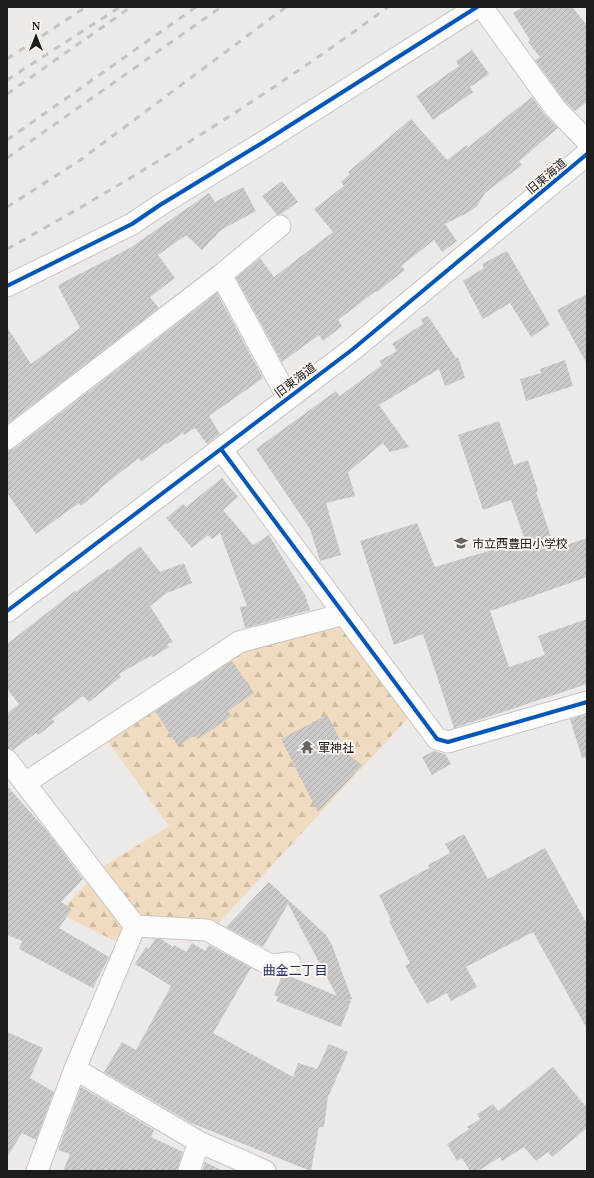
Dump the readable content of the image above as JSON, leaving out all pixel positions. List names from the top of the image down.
{
  "streets": {
    "street": ["旧東海道"]
  },
  "districts": ["曲金二丁目"],
  "places": {
    "school or university": ["市立西豊田小学校"],
    "temple": ["軍神社"]
  },
  "north": "top"
}
